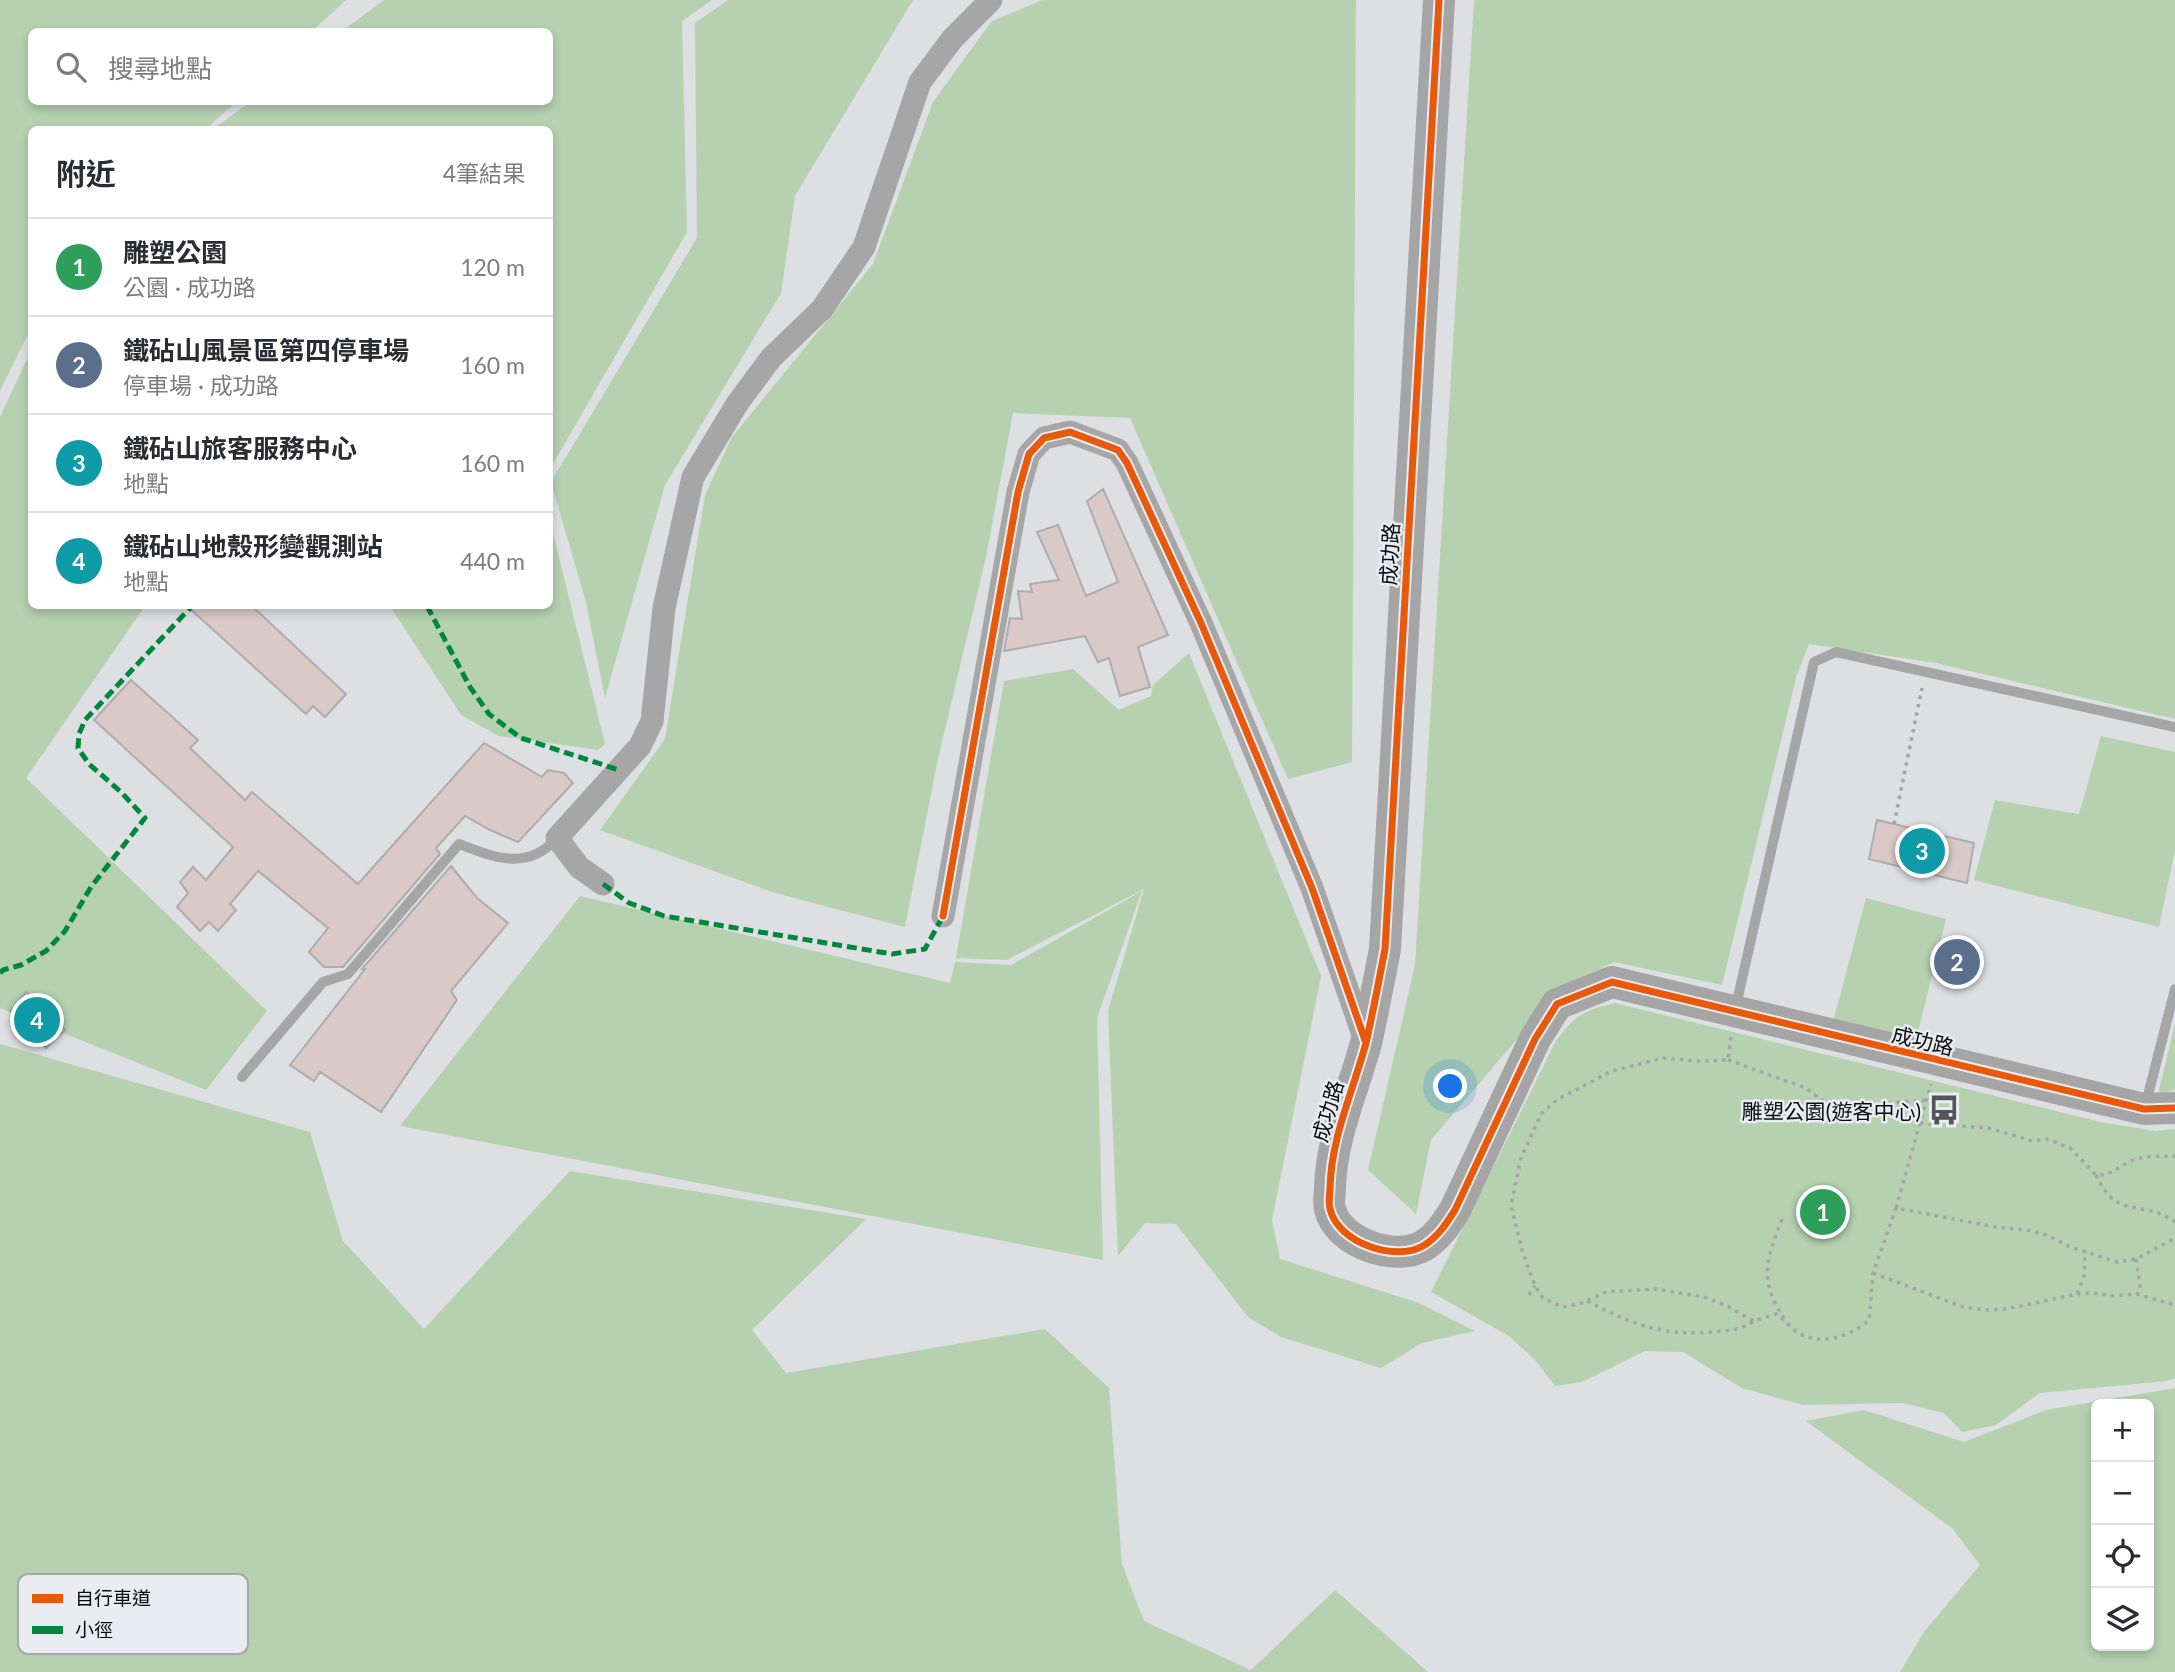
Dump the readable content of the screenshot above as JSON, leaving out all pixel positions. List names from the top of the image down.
{
  "streets": {
    "street": ["成功路"]
  },
  "places": {
    "bus stop": ["雕塑公園(遊客中心)"]
  },
  "legend": ["自行車道", "小徑"],
  "page": {
    "search": "搜尋地點",
    "heading": ["附近", "4筆結果"],
    "list": [
      {
        "mark": "1",
        "name": "雕塑公園",
        "note": "公園 · 成功路",
        "value": "120 m"
      },
      {
        "mark": "2",
        "name": "鐵砧山風景區第四停車場",
        "note": "停車場 · 成功路",
        "value": "160 m"
      },
      {
        "mark": "3",
        "name": "鐵砧山旅客服務中心",
        "note": "地點",
        "value": "160 m"
      },
      {
        "mark": "4",
        "name": "鐵砧山地殼形變觀測站",
        "note": "地點",
        "value": "440 m"
      }
    ],
    "pins": [
      "3",
      "2",
      "4",
      "1"
    ],
    "map_buttons": ["+", "−"]
  }
}
